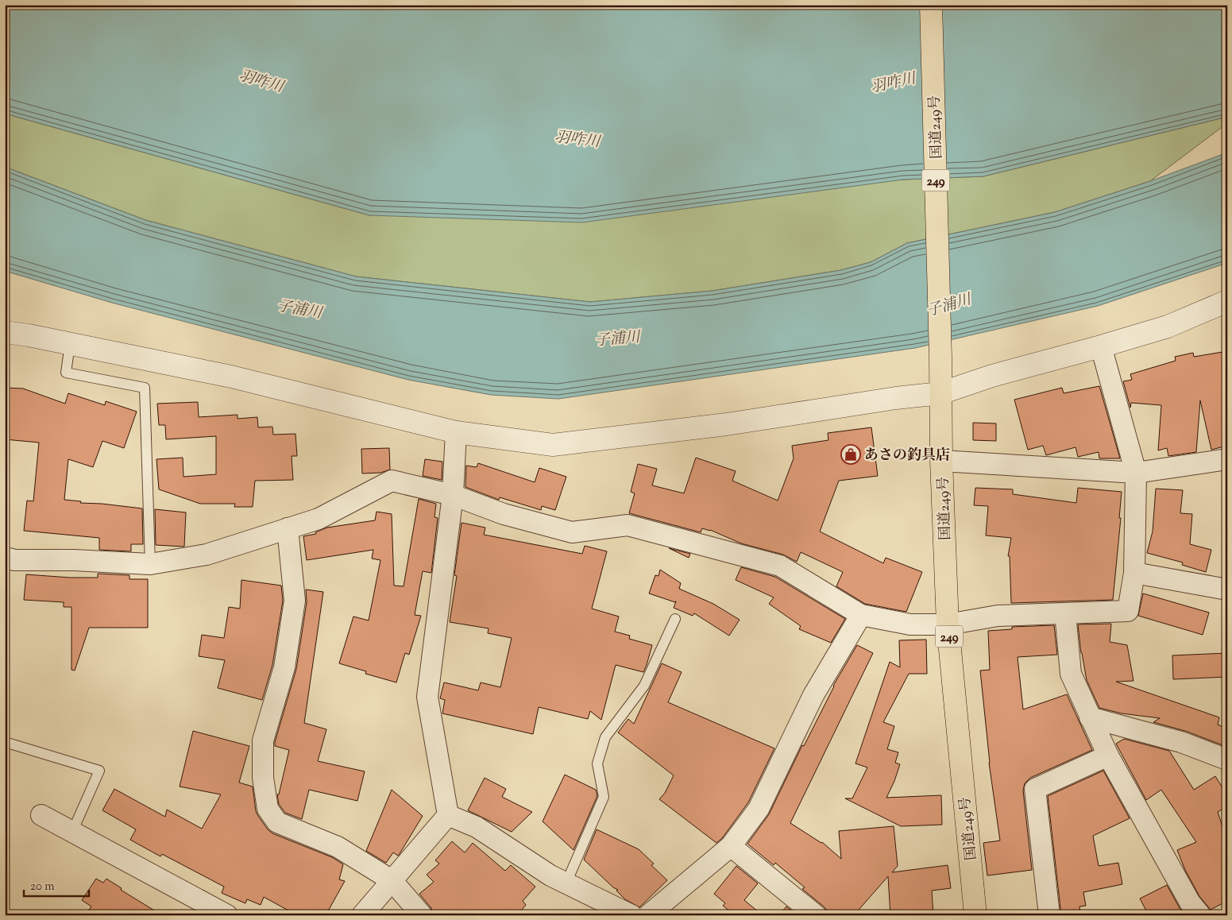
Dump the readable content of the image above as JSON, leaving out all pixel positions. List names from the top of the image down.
{
  "streets": {
    "highway": ["国道249号", "249"]
  },
  "water": ["羽咋川", "子浦川"],
  "places": {
    "shop": ["あさの釣具店"]
  },
  "scale_bar": "20 m"
}
